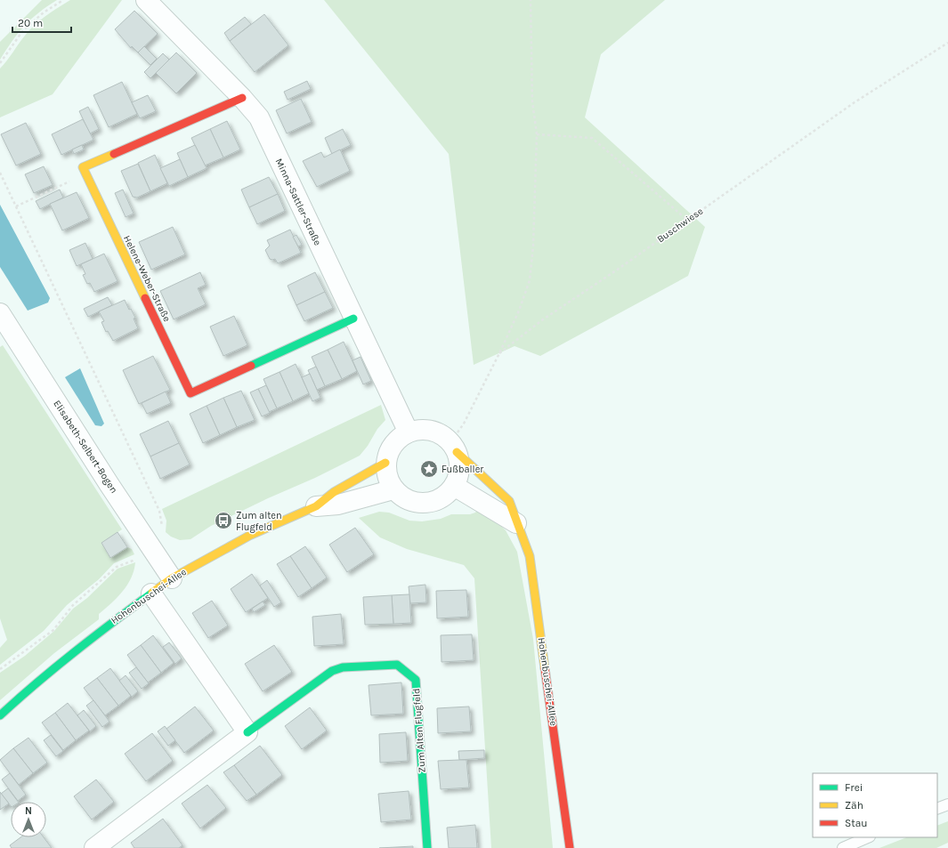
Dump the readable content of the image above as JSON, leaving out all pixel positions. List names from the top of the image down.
{
  "streets": {
    "street": [
      "Minna-Sattler-Straße",
      "Helene-Weber-Straße",
      "Elisabeth-Selbert-Bogen",
      "Hohenbuschei-Allee",
      "Zum Alten Flugfeld"
    ],
    "path": ["Buschwiese"]
  },
  "crossings": [
    ["Minna-Sattler-Straße", "Buschwiese"],
    ["Minna-Sattler-Straße", "Helene-Weber-Straße"],
    ["Minna-Sattler-Straße", "Hohenbuschei-Allee"],
    ["Buschwiese", "Hohenbuschei-Allee"],
    ["Elisabeth-Selbert-Bogen", "Hohenbuschei-Allee"]
  ],
  "places": {
    "place": ["Fußballer"],
    "bus stop": ["Zum alten Flugfeld"]
  },
  "legend": ["Frei", "Zäh", "Stau"],
  "scale_bar": "20 m",
  "north": "top"
}
